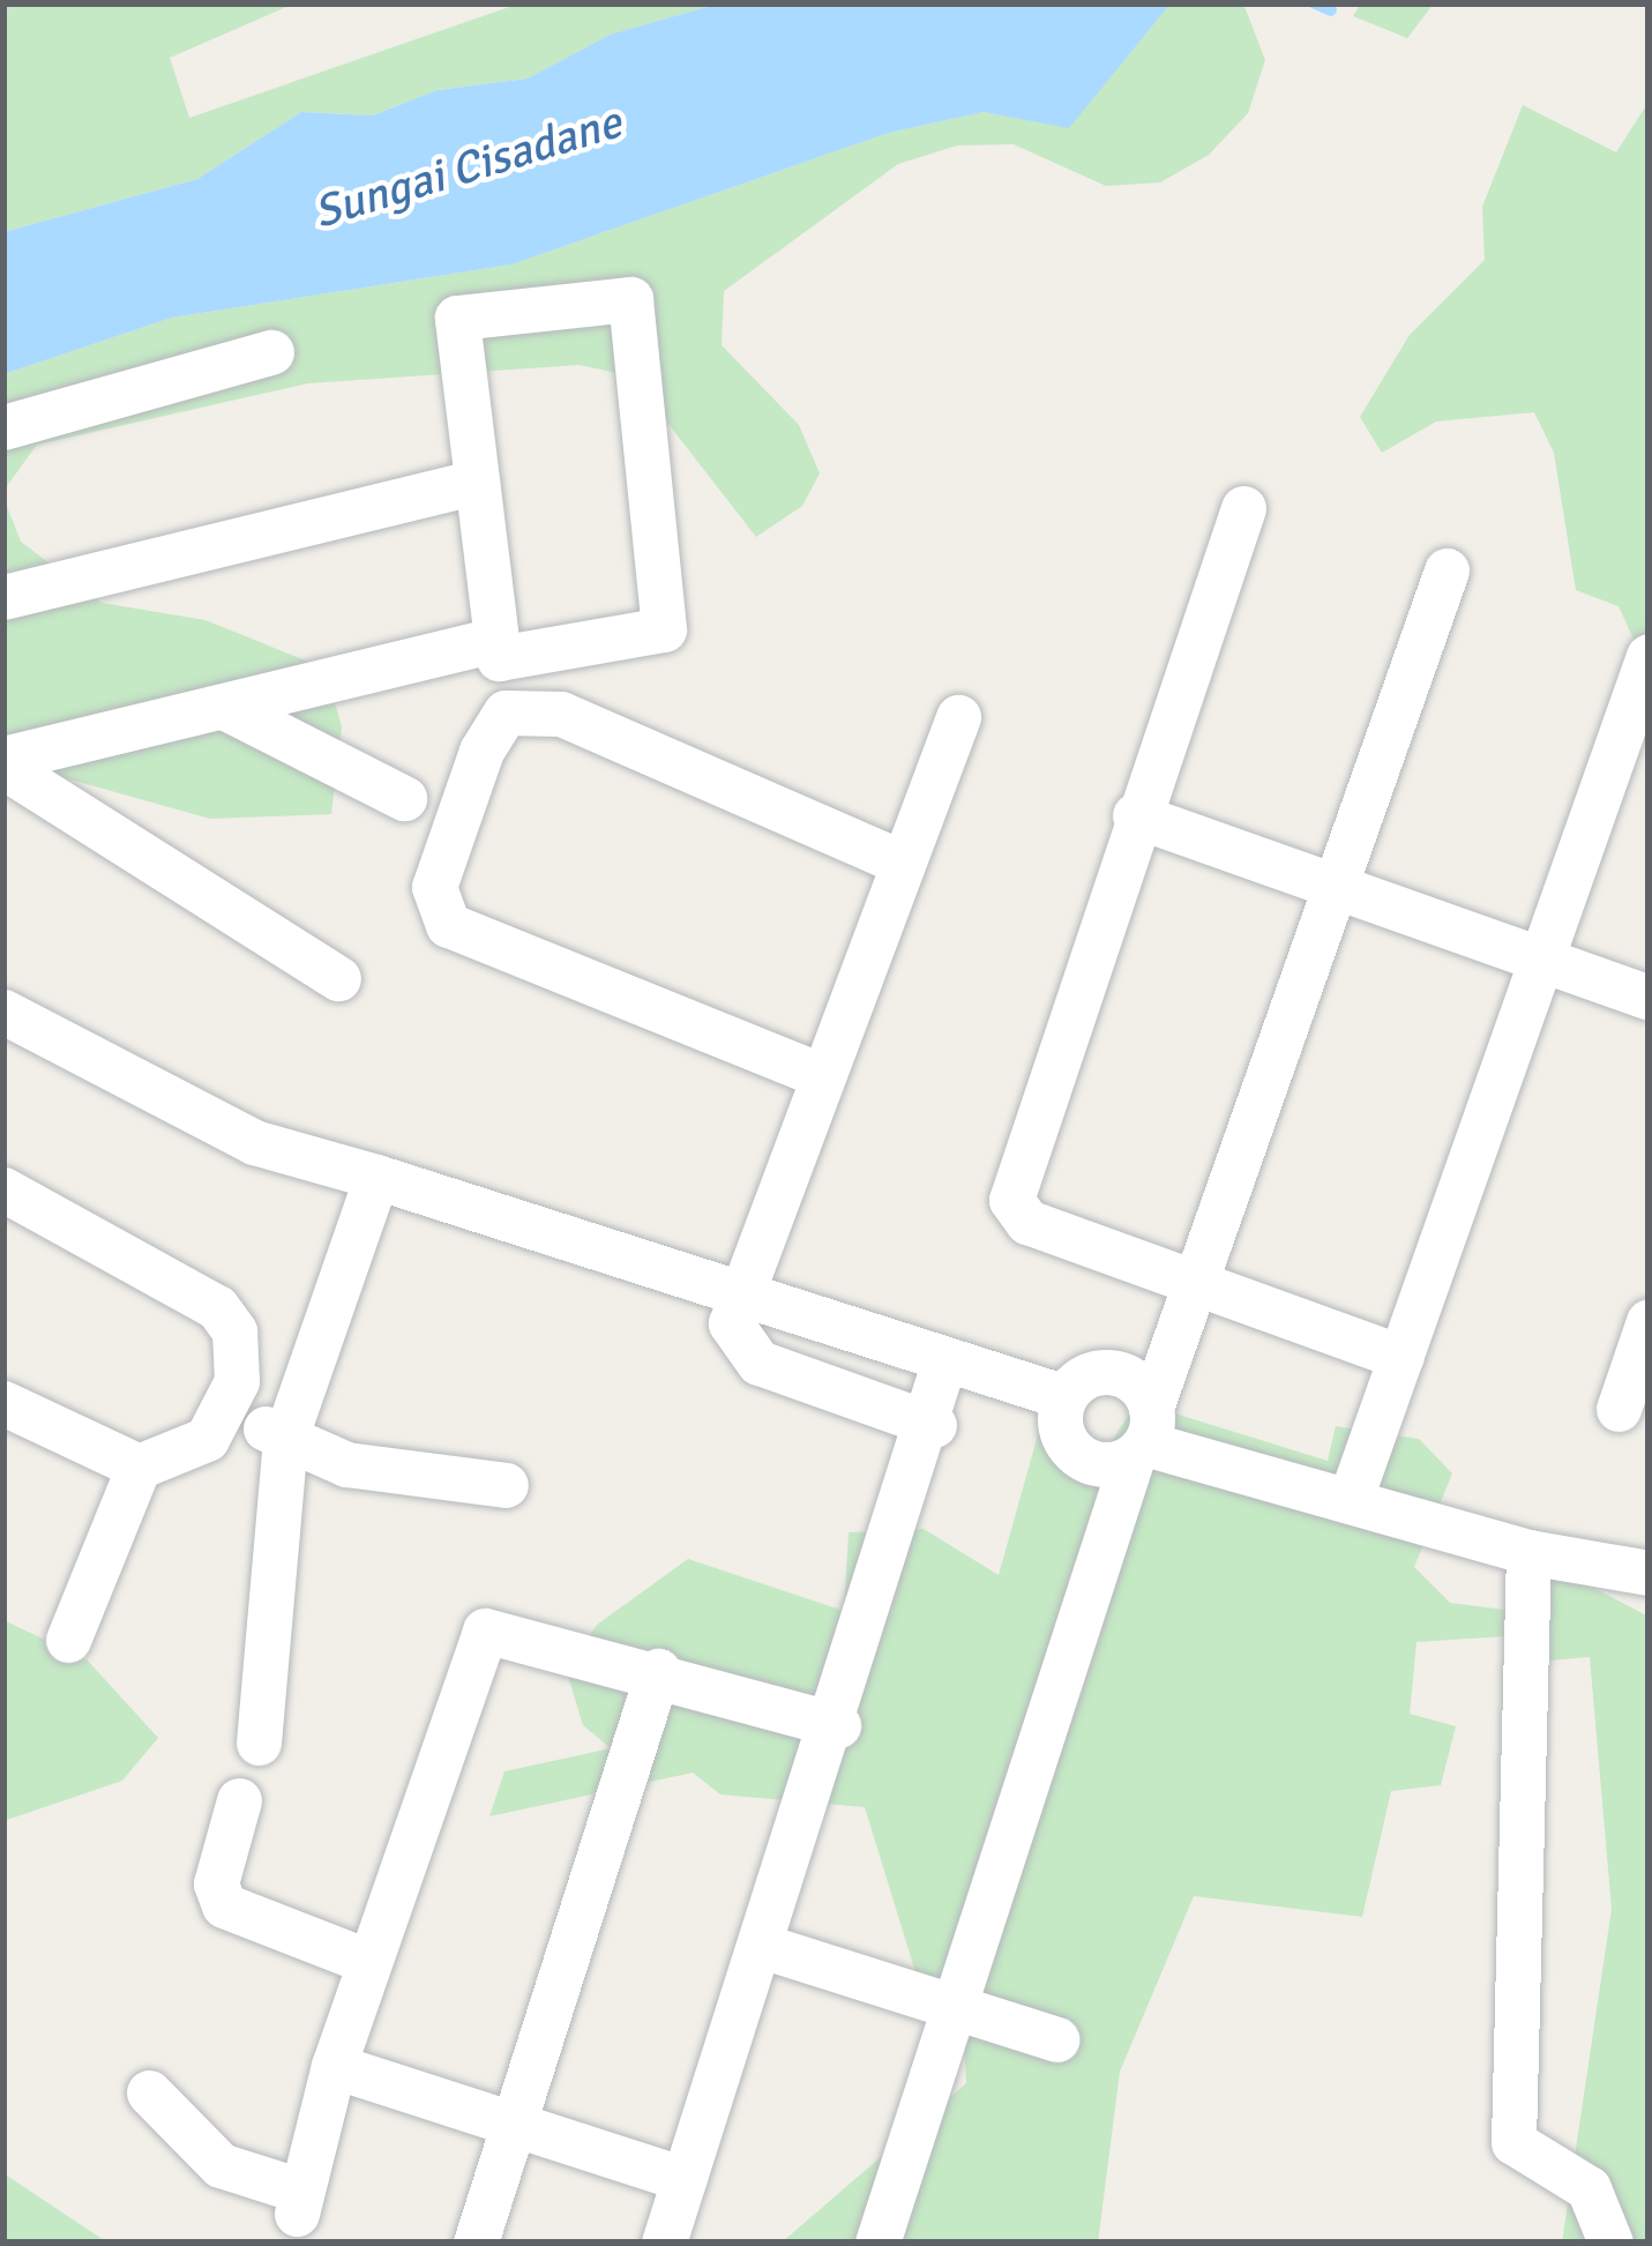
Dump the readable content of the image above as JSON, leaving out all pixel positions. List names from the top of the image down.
{
  "water": ["Sungai Cisadane"]
}
